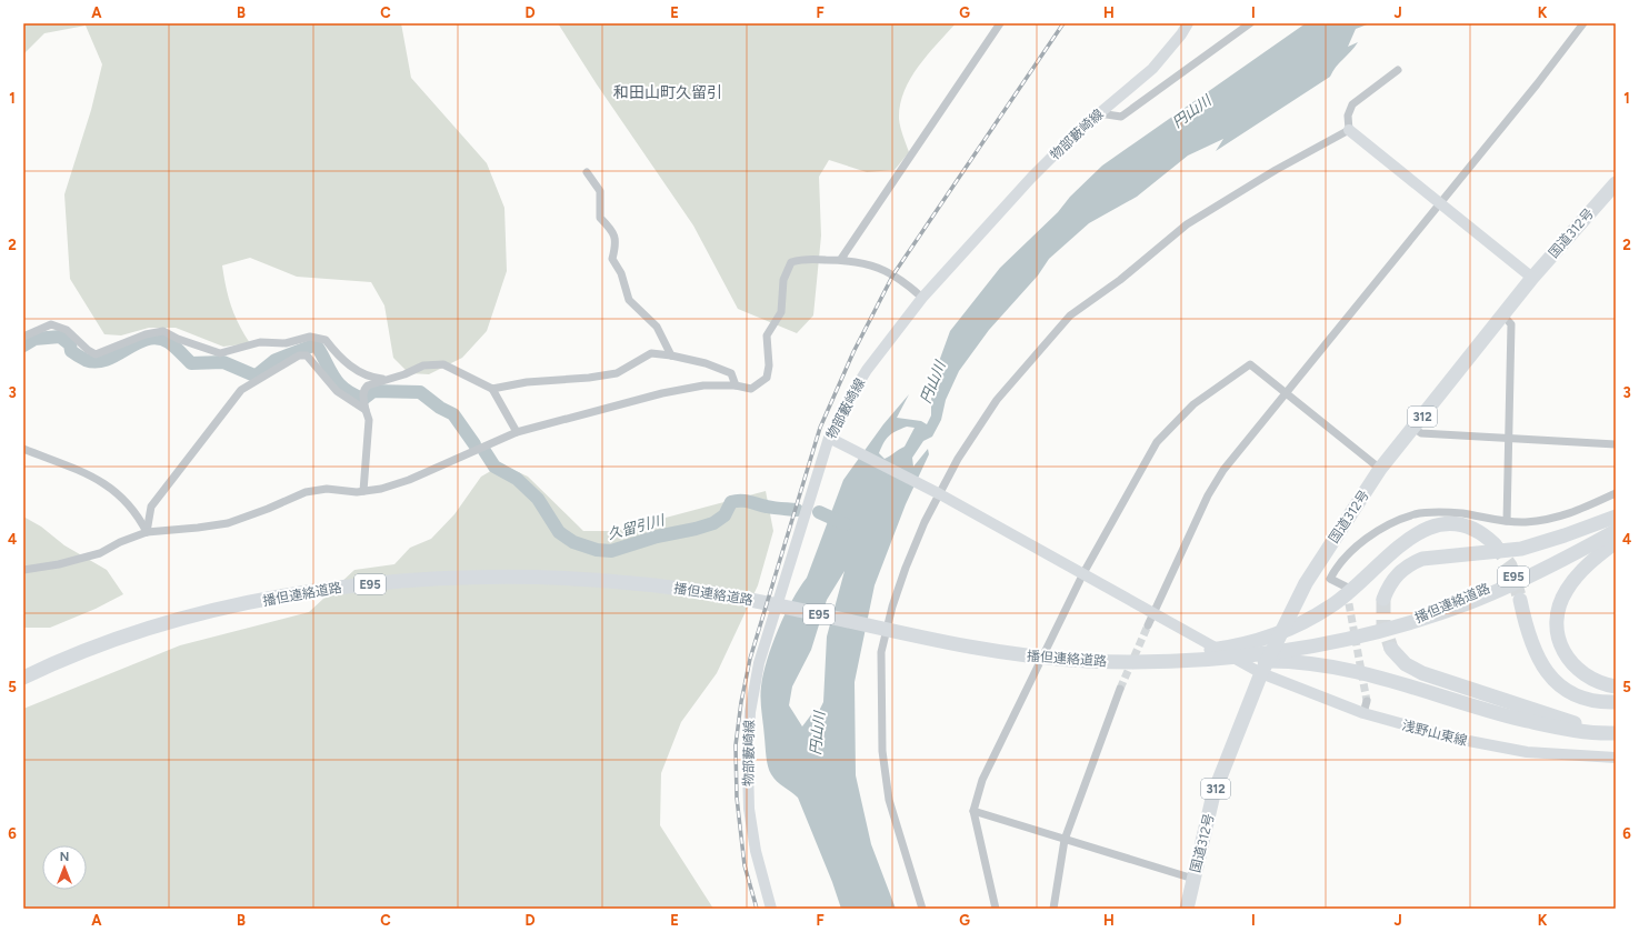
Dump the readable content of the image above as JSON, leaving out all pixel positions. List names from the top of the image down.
{
  "streets": {
    "highway": [
      "国道312号",
      "312",
      "E95",
      "播但連絡道路"
    ],
    "main road": ["物部藪崎線", "浅野山東線"]
  },
  "crossings": [
    ["物部藪崎線", "浅野山東線"],
    ["国道312号", "浅野山東線"]
  ],
  "districts": ["和田山町久留引"],
  "water": ["円山川", "久留引川"],
  "north": "top",
  "grid": {
    "columns": [
      "A",
      "B",
      "C",
      "D",
      "E",
      "F",
      "G",
      "H",
      "I",
      "J",
      "K"
    ],
    "rows": [
      "1",
      "2",
      "3",
      "4",
      "5",
      "6"
    ]
  }
}
